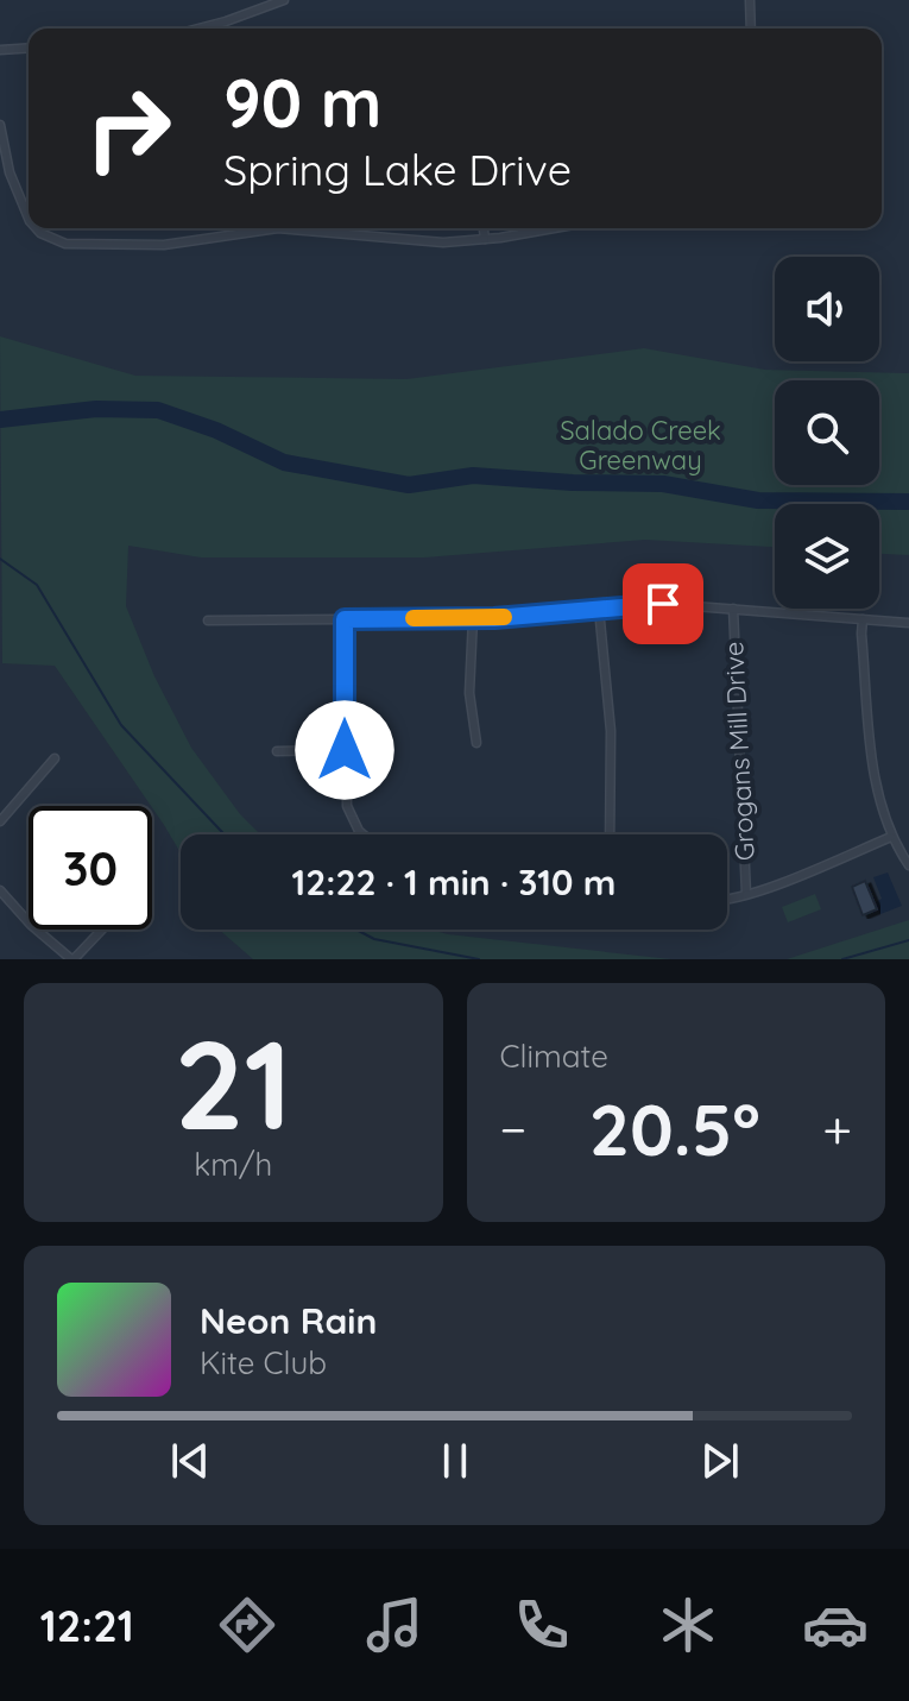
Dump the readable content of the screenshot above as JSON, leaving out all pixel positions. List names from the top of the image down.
{
  "streets": {
    "street": ["Grogans Mill Drive"]
  },
  "parks": ["Salado Creek Greenway"],
  "page": {
    "turn": ["90 m", "Spring Lake Drive"],
    "limit": "30",
    "trip": "12:22 · 1 min · 310 m",
    "tile": [
      ["21", "km/h"],
      "Climate"
    ],
    "heat": ["−", "20.5°", "+"],
    "song": ["Neon Rain", "Kite Club"],
    "tabs": "12:21"
  }
}
